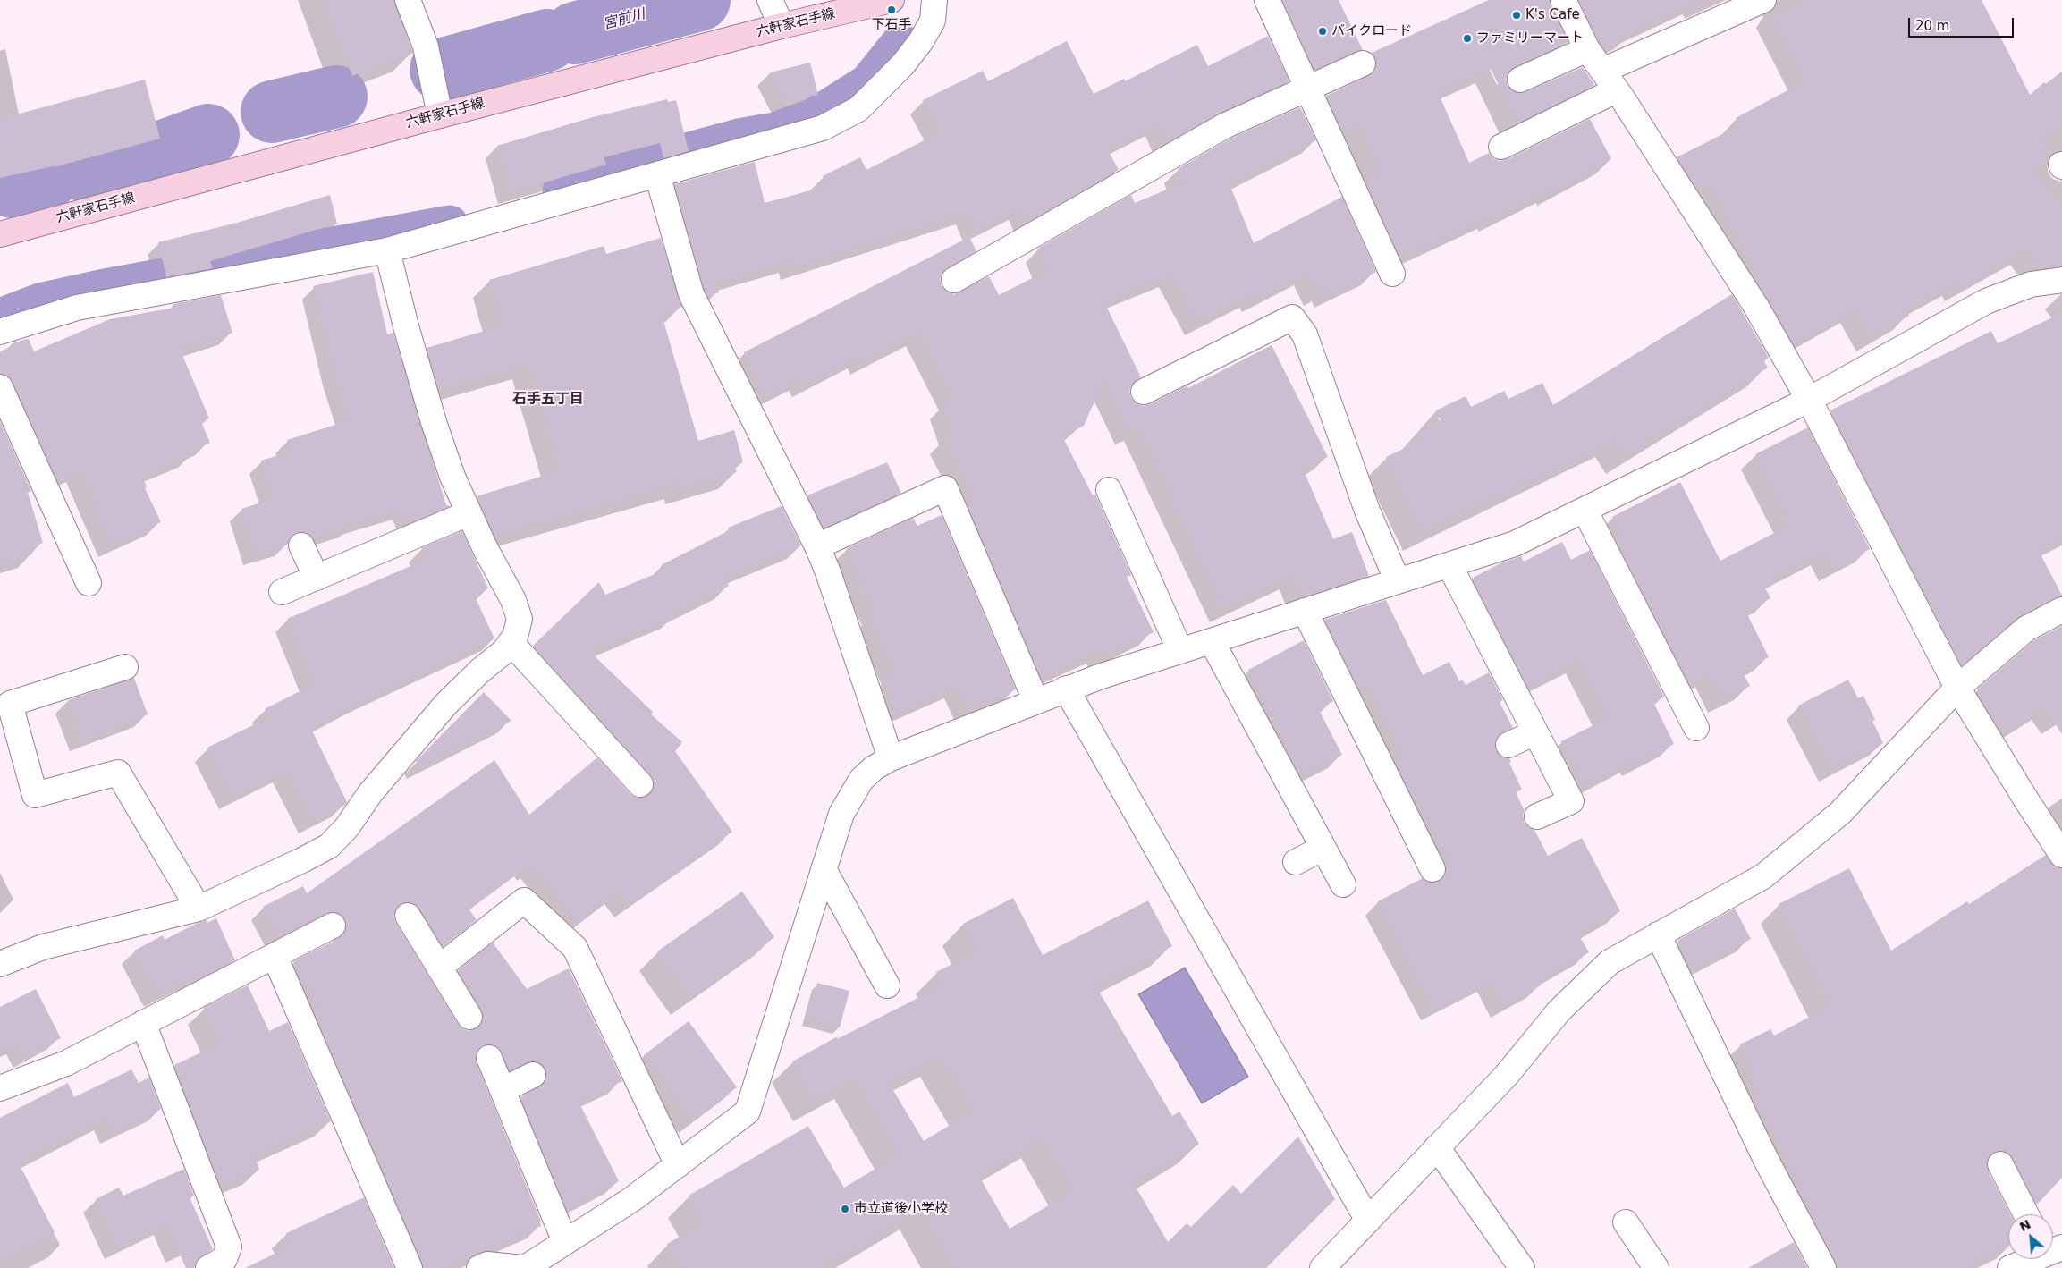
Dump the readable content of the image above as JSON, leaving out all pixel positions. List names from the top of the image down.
{
  "streets": {
    "main road": ["六軒家石手線"]
  },
  "districts": ["石手五丁目"],
  "water": ["宮前川"],
  "places": [
    "下石手",
    "K's Cafe",
    "バイクロード",
    "ファミリーマート",
    "市立道後小学校"
  ],
  "scale_bar": "20 m",
  "north": "top left"
}
